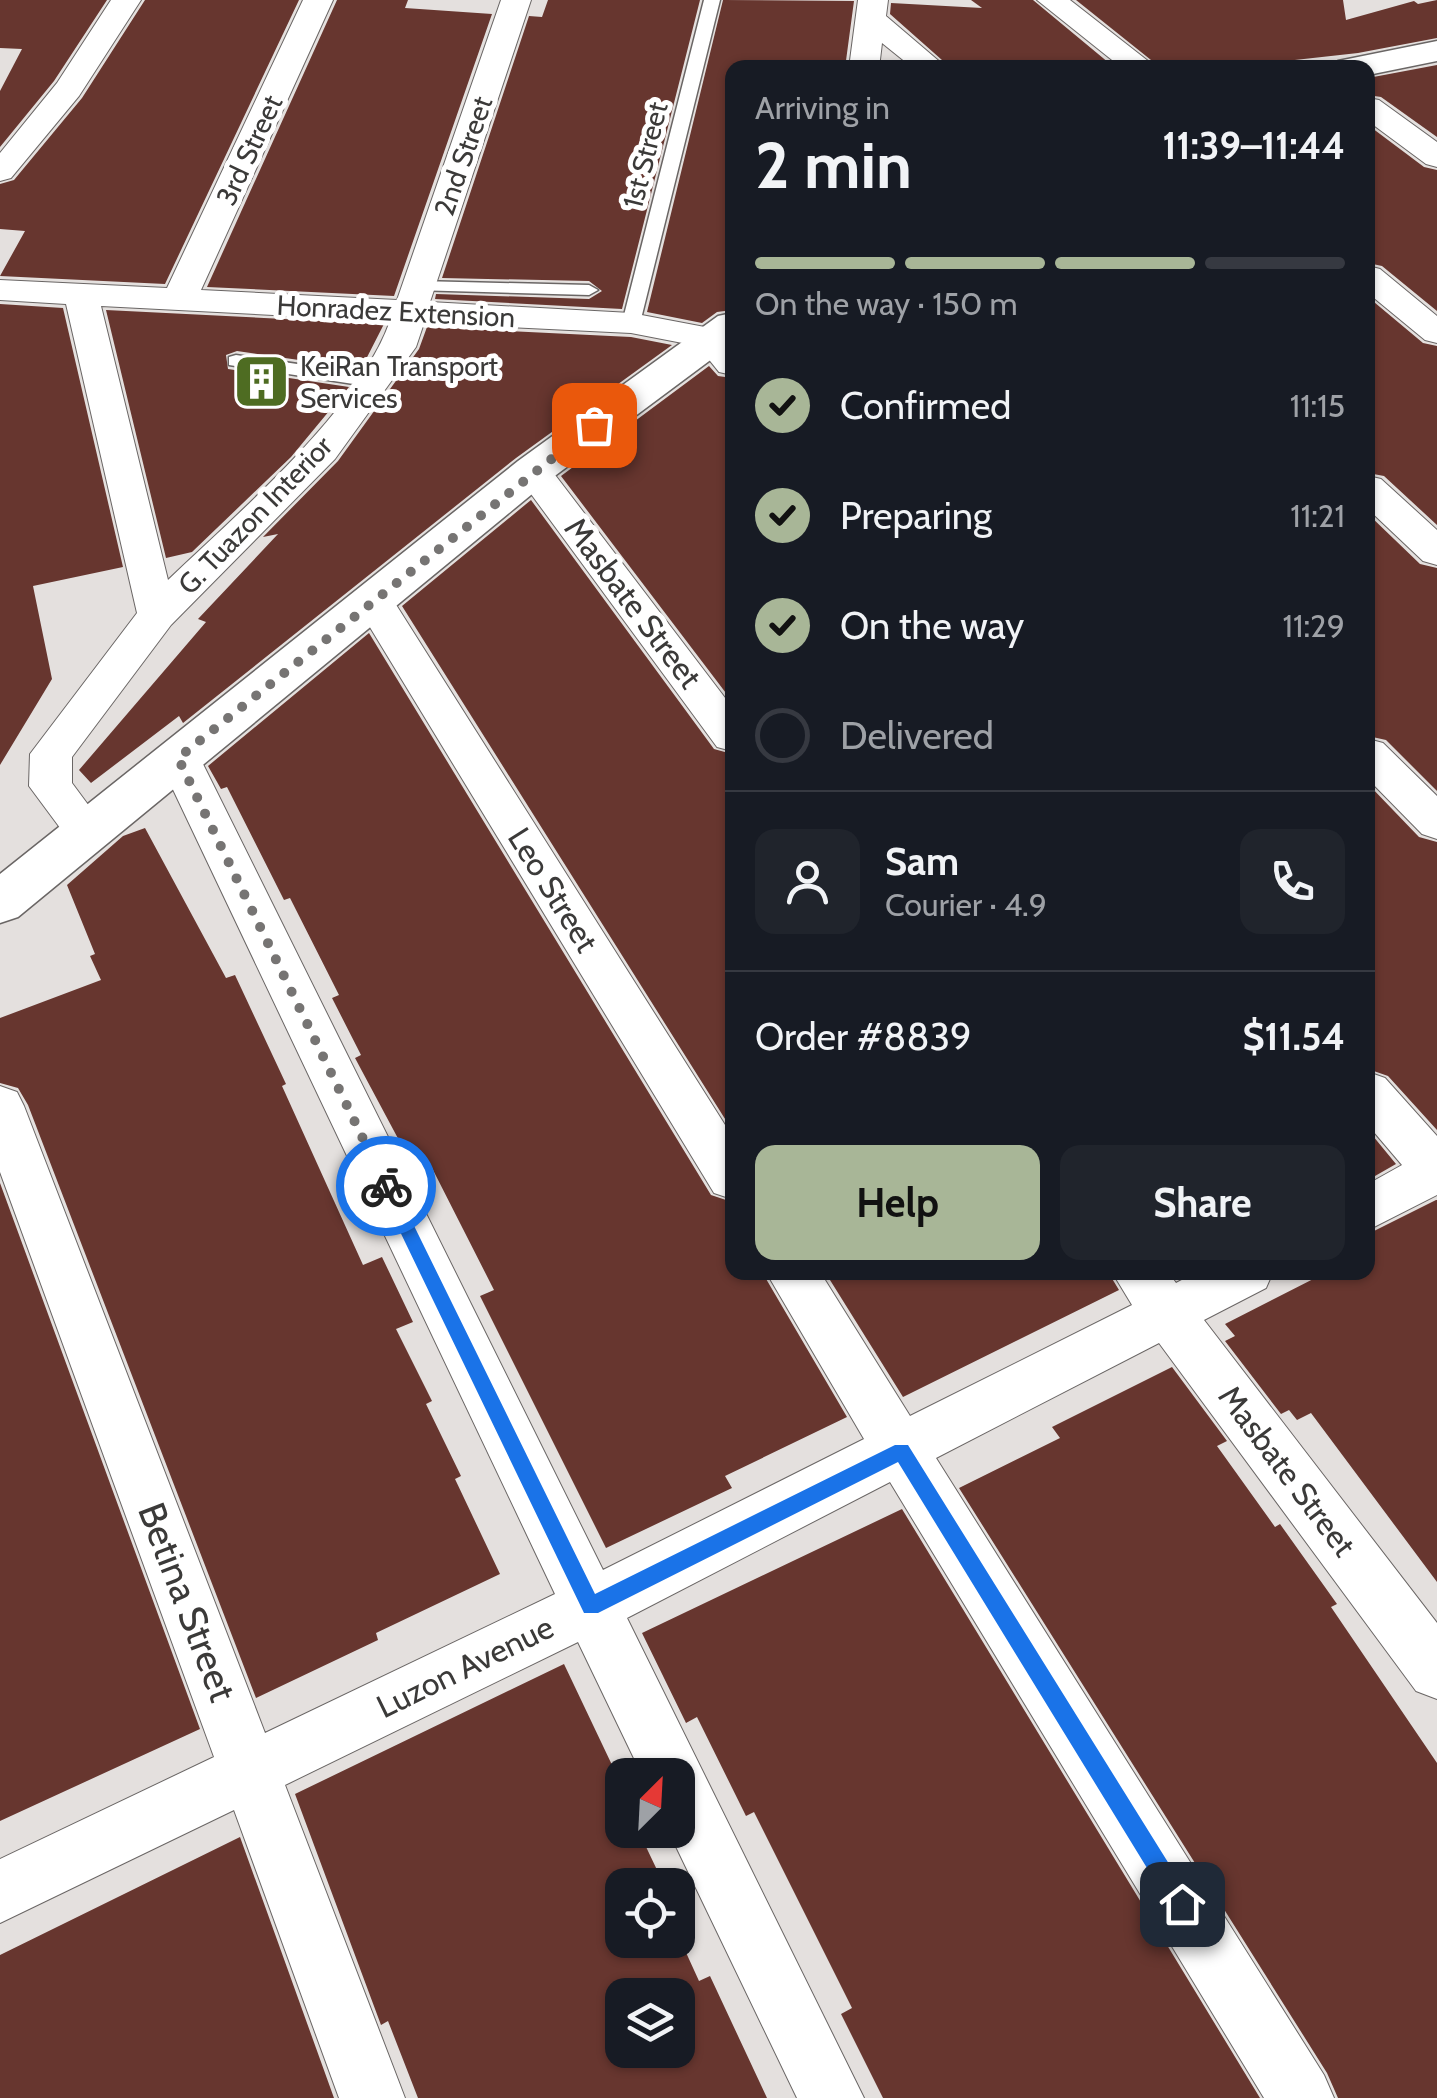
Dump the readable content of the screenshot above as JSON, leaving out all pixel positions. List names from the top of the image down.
{
  "streets": {
    "street": [
      "3rd Street",
      "2nd Street",
      "Honradez Extension",
      "G. Tuazon Interior",
      "Masbate Street",
      "Leo Street",
      "Betina Street",
      "Luzon Avenue"
    ],
    "lane": ["1st Street"]
  },
  "crossings": [
    ["3rd Street", "Honradez Extension"],
    ["1st Street", "Honradez Extension"],
    ["2nd Street", "Honradez Extension"],
    ["2nd Street", "G. Tuazon Interior"],
    ["Honradez Extension", "G. Tuazon Interior"],
    ["Masbate Street", "Luzon Avenue"],
    ["Betina Street", "Luzon Avenue"]
  ],
  "places": {
    "building": ["KeiRan Transport Services"]
  },
  "north": "top right",
  "page": {
    "heading": ["2 min", "Arriving in", "11:39–11:44"],
    "panel": [
      "Sam",
      "Courier · 4.9",
      "Order #8839",
      "$11.54"
    ],
    "bar": "On the way · 150 m",
    "list": [
      ["Confirmed", "11:15"],
      ["Preparing", "11:21"],
      ["On the way", "11:29"],
      "Delivered"
    ],
    "buttons": ["Help", "Share"]
  }
}
